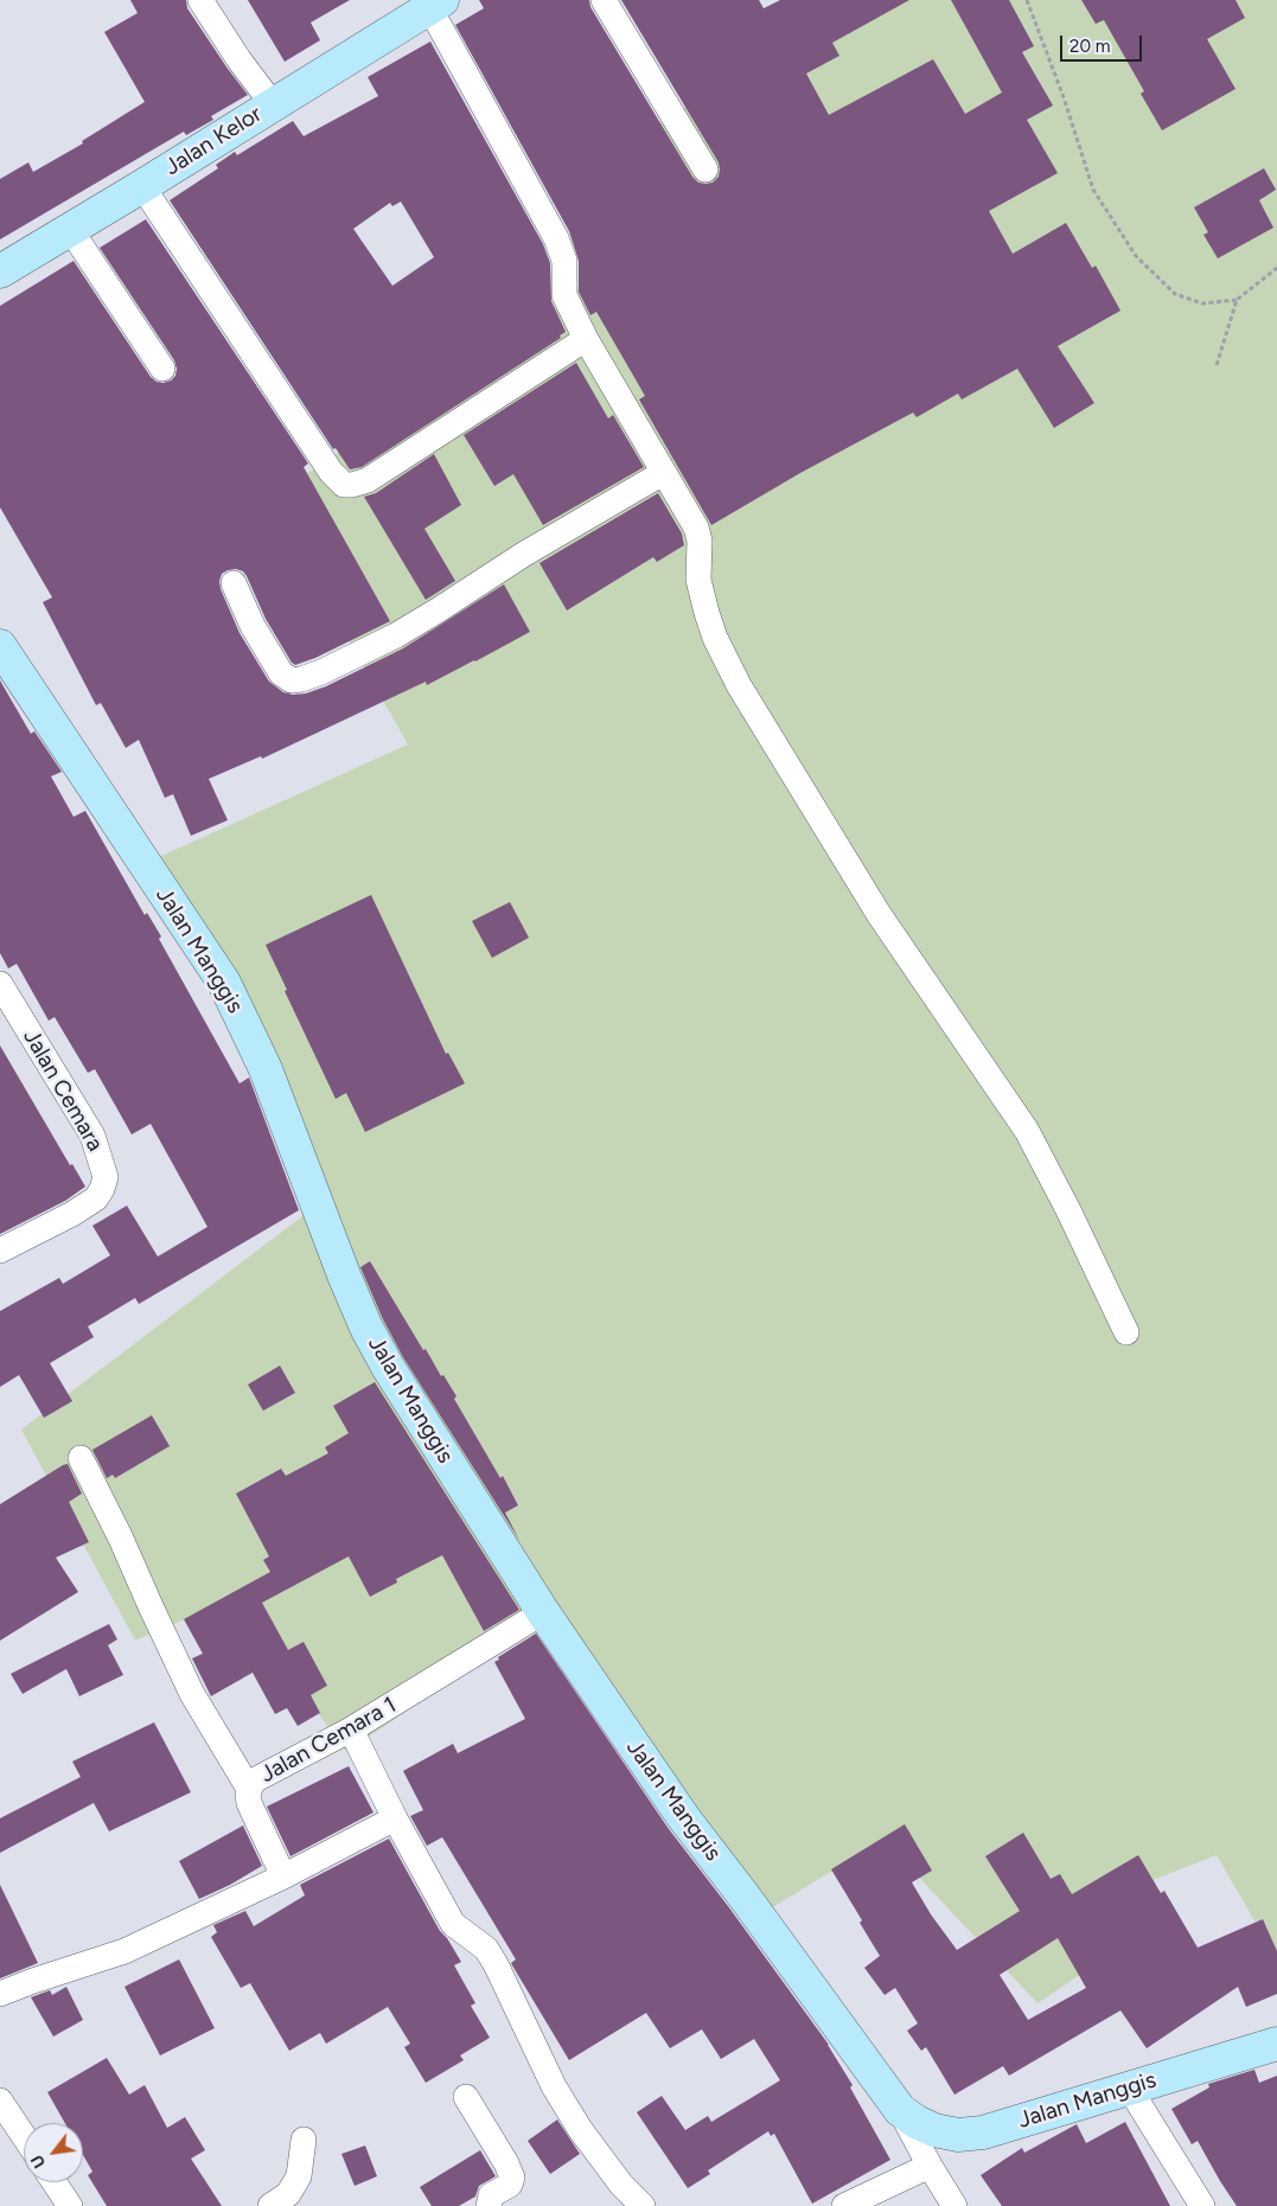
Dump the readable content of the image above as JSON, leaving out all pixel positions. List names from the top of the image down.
{
  "streets": {
    "street": [
      "Jalan Kelor",
      "Jalan Manggis",
      "Jalan Cemara",
      "Jalan Cemara 1"
    ]
  },
  "crossings": [
    ["Jalan Manggis", "Jalan Cemara 1"]
  ],
  "scale_bar": "20 m",
  "north": "bottom left"
}
